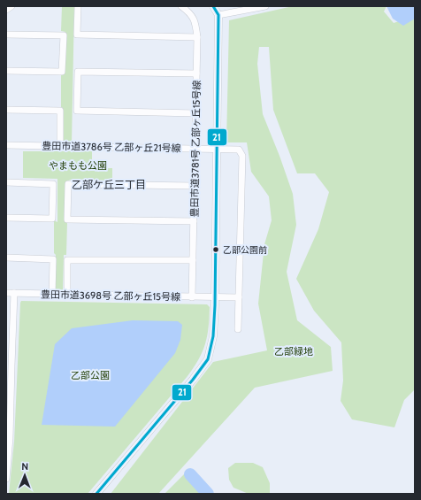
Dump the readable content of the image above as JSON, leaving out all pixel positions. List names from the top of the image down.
{
  "streets": {
    "street": ["豊田市道3786号 乙部ヶ丘21号線", "豊田市道3781号 乙部ヶ丘15号線", "豊田市道3698号 乙部ヶ丘15号線"]
  },
  "crossings": [
    ["豊田市道3786号 乙部ヶ丘21号線", "豊田市道3781号 乙部ヶ丘15号線"],
    ["豊田市道3786号 乙部ヶ丘21号線", "豊田市道3698号 乙部ヶ丘15号線"],
    ["豊田市道3781号 乙部ヶ丘15号線", "豊田市道3698号 乙部ヶ丘15号線"]
  ],
  "districts": ["乙部ケ丘三丁目"],
  "parks": ["やまもも公園", "乙部緑地", "乙部公園"],
  "places": ["乙部公園前"],
  "lines": ["transit line 21"],
  "north": "top"
}
